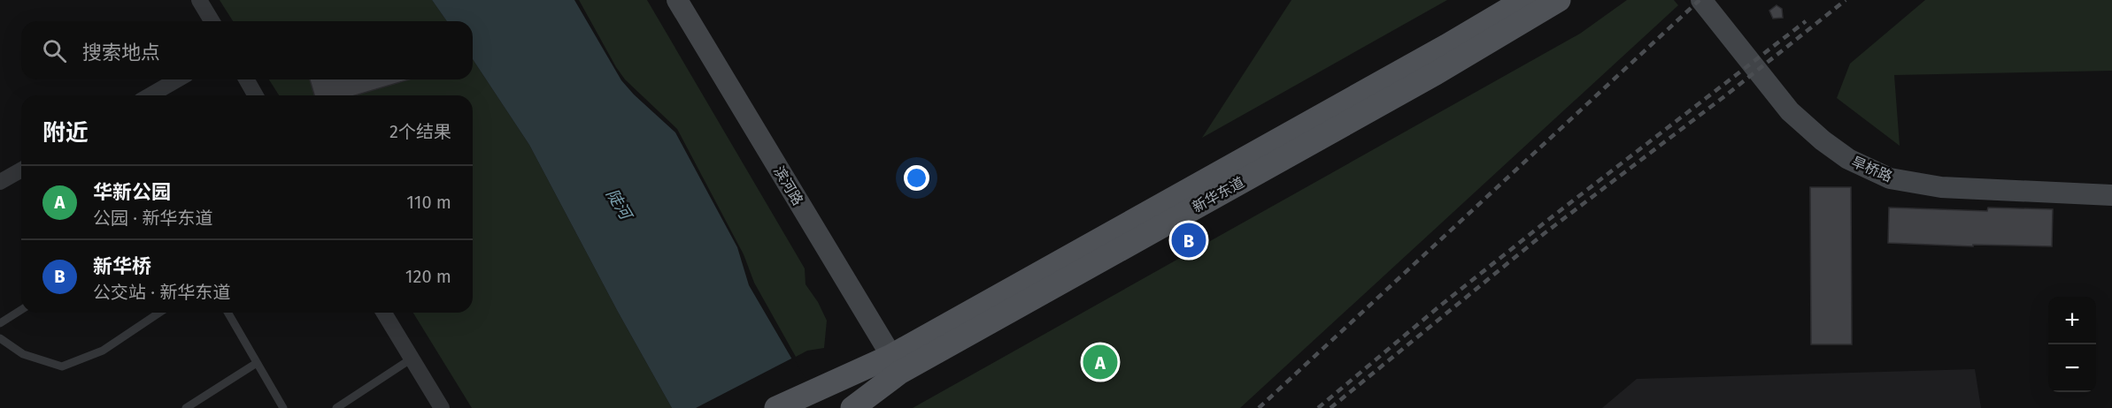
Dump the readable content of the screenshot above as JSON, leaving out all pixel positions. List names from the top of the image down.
{
  "streets": {
    "main road": ["新华东道"],
    "street": ["旱桥路", "滨河路"]
  },
  "crossings": [
    ["滨河路", "新华东道"]
  ],
  "water": ["陡河"],
  "page": {
    "search": "搜索地点",
    "heading": ["附近", "2个结果"],
    "list": [
      {
        "mark": "A",
        "name": "华新公园",
        "note": "公园 · 新华东道",
        "value": "110 m"
      },
      {
        "mark": "B",
        "name": "新华桥",
        "note": "公交站 · 新华东道",
        "value": "120 m"
      }
    ],
    "pins": ["B", "A"],
    "map_buttons": ["+", "−"]
  }
}
